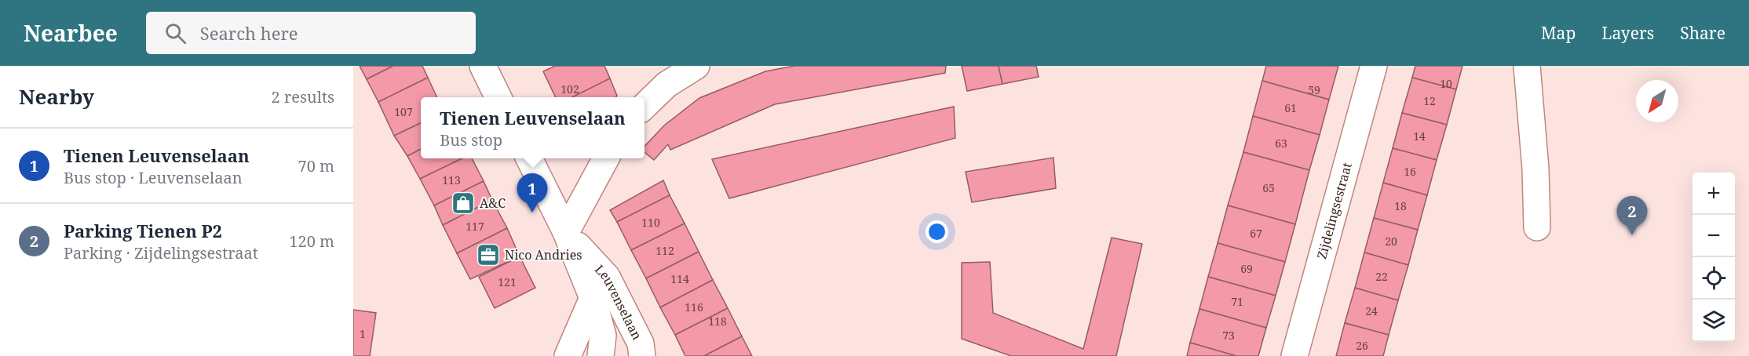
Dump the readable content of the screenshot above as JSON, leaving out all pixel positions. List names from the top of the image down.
{
  "streets": {
    "street": ["Zijdelingsestraat", "Leuvenselaan"]
  },
  "places": {
    "shop": ["A&C"],
    "office": ["Nico Andries"]
  },
  "house_numbers": [
    "10",
    "102",
    "59",
    "12",
    "61",
    "107",
    "14",
    "63",
    "16",
    "113",
    "65",
    "18",
    "110",
    "117",
    "67",
    "20",
    "112",
    "69",
    "22",
    "114",
    "121",
    "71",
    "116",
    "24",
    "118",
    "1",
    "73",
    "26"
  ],
  "north": "bottom left",
  "page": {
    "header": "Nearbee",
    "search": "Search here",
    "nav": ["Map", "Layers", "Share"],
    "heading": ["Nearby", "2 results"],
    "popup": ["Tienen Leuvenselaan", "Bus stop"],
    "list": [
      {
        "mark": "1",
        "name": "Tienen Leuvenselaan",
        "note": "Bus stop · Leuvenselaan",
        "value": "70 m"
      },
      {
        "mark": "2",
        "name": "Parking Tienen P2",
        "note": "Parking · Zijdelingsestraat",
        "value": "120 m"
      }
    ],
    "map_buttons": ["+", "−"],
    "pins": ["1", "2"]
  }
}
